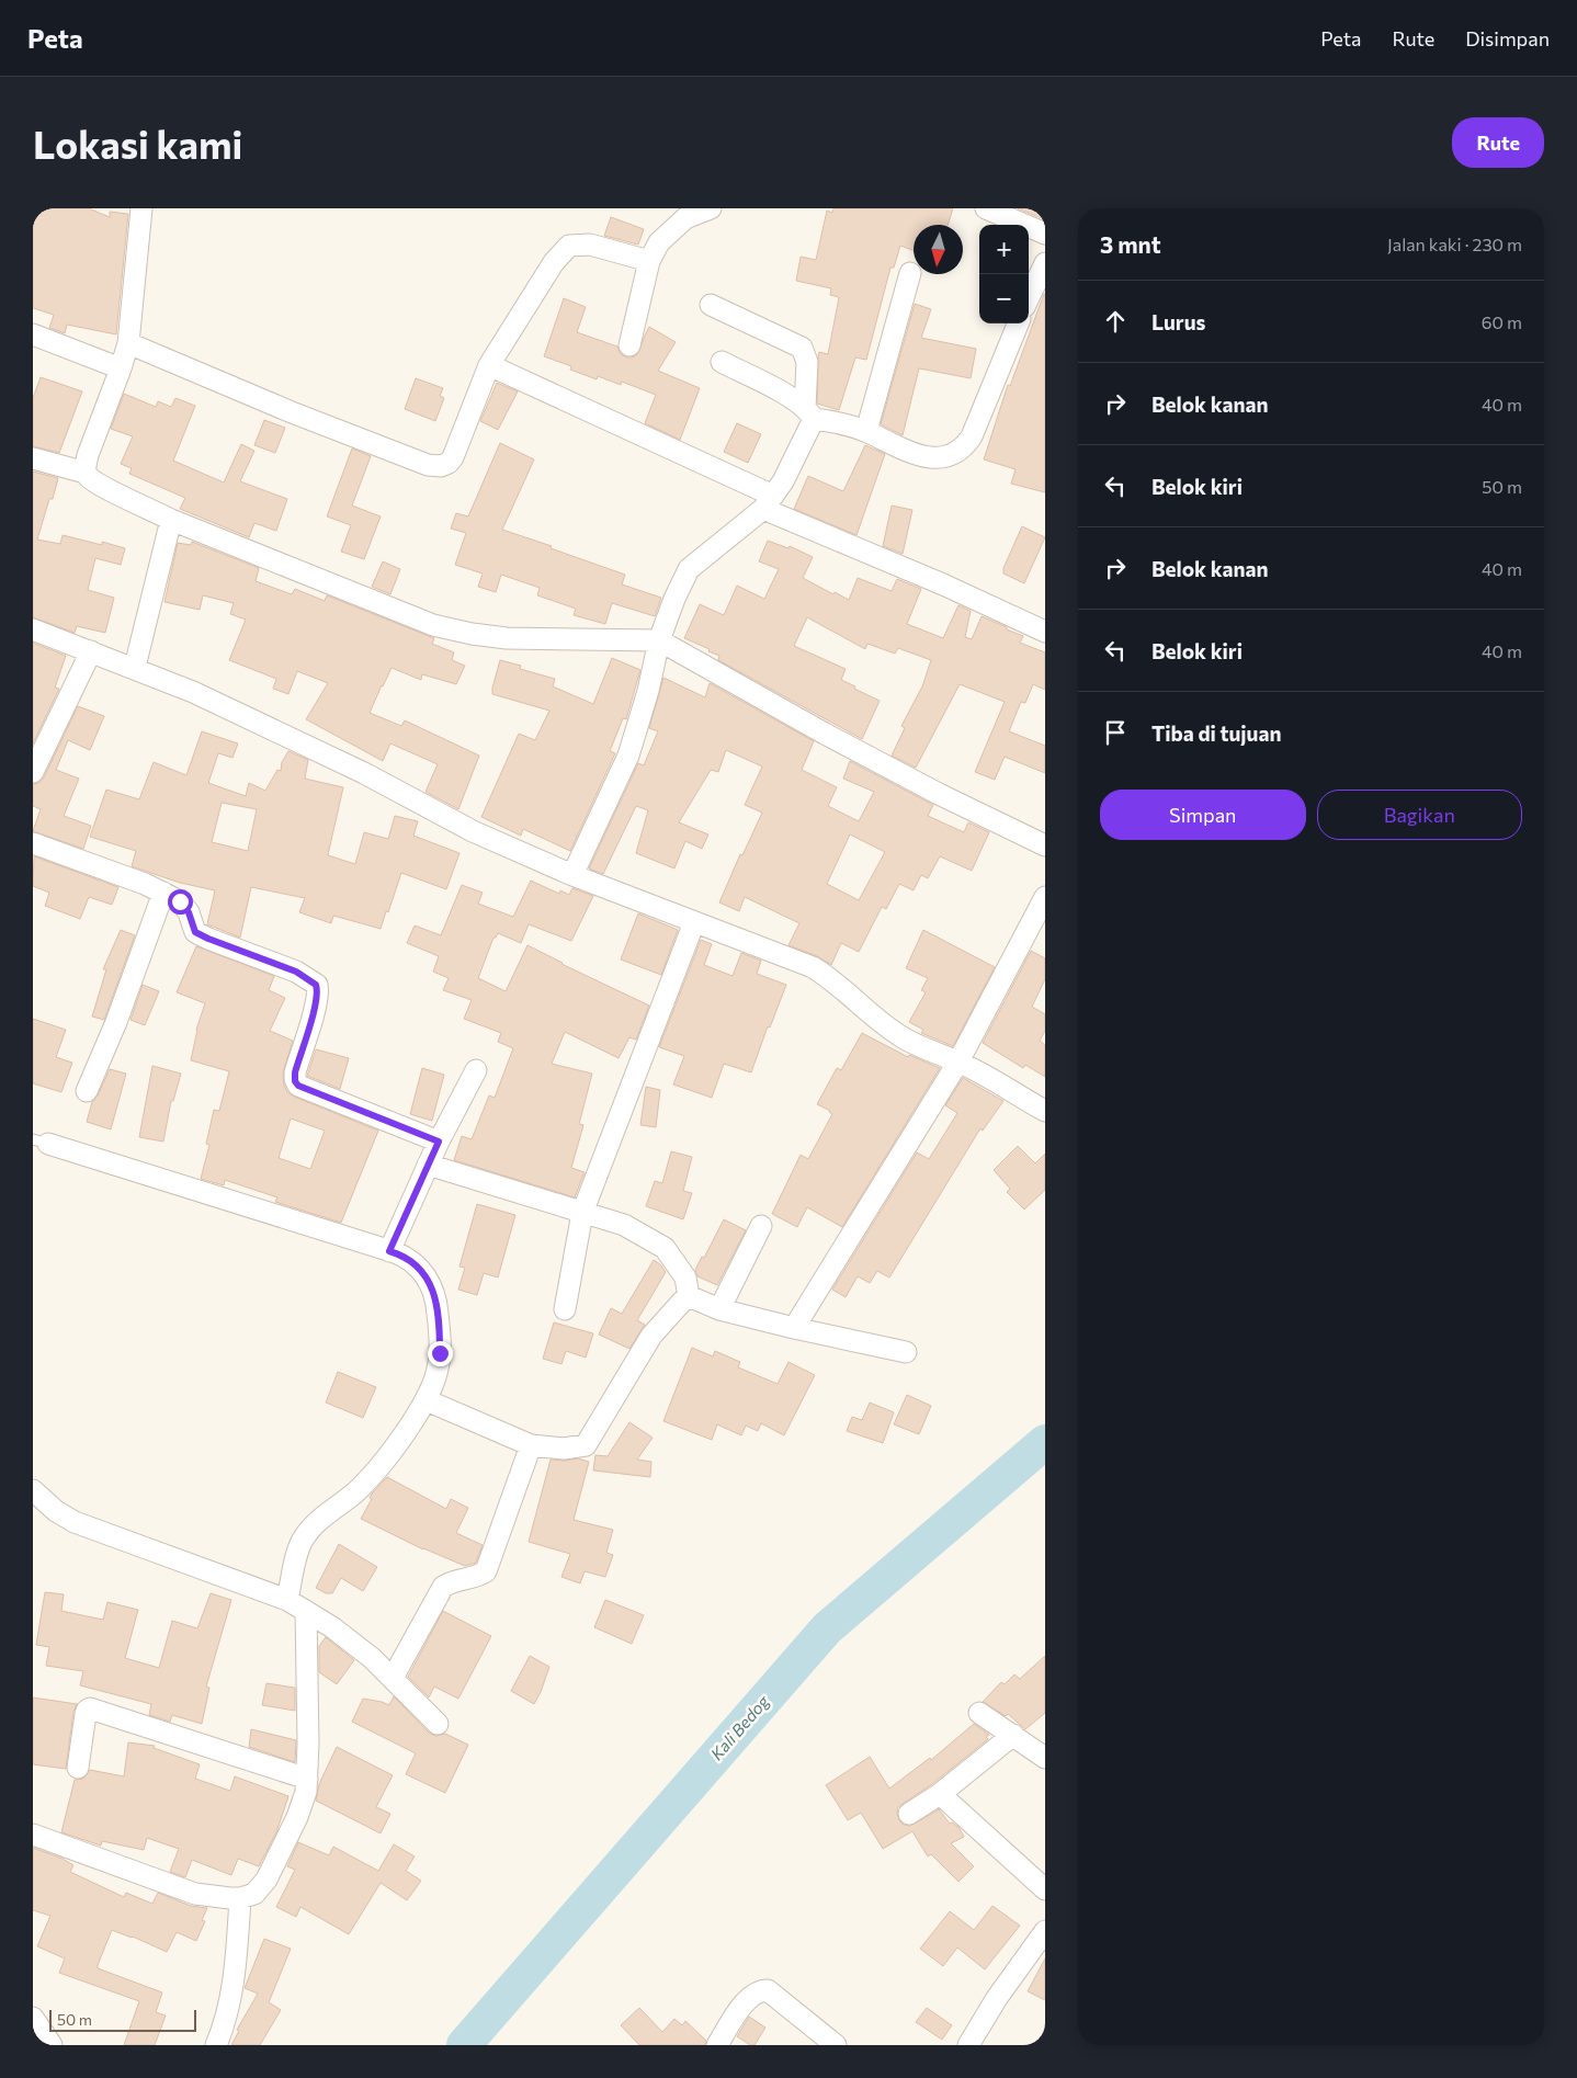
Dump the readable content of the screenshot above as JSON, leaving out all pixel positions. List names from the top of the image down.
{
  "water": ["Kali Bedog"],
  "scale_bar": "50 m",
  "north": "bottom",
  "page": {
    "header": "Peta",
    "nav": ["Peta", "Rute", "Disimpan"],
    "buttons": [
      "Rute",
      ["Simpan", "Bagikan"]
    ],
    "title": "Lokasi kami",
    "heading": ["3 mnt", "Jalan kaki · 230 m"],
    "map_buttons": ["+", "−"],
    "list": [
      ["Lurus", "60 m"],
      ["Belok kanan", "40 m"],
      ["Belok kiri", "50 m"],
      ["Belok kanan", "40 m"],
      ["Belok kiri", "40 m"],
      "Tiba di tujuan"
    ],
    "scale": "50 m"
  }
}
